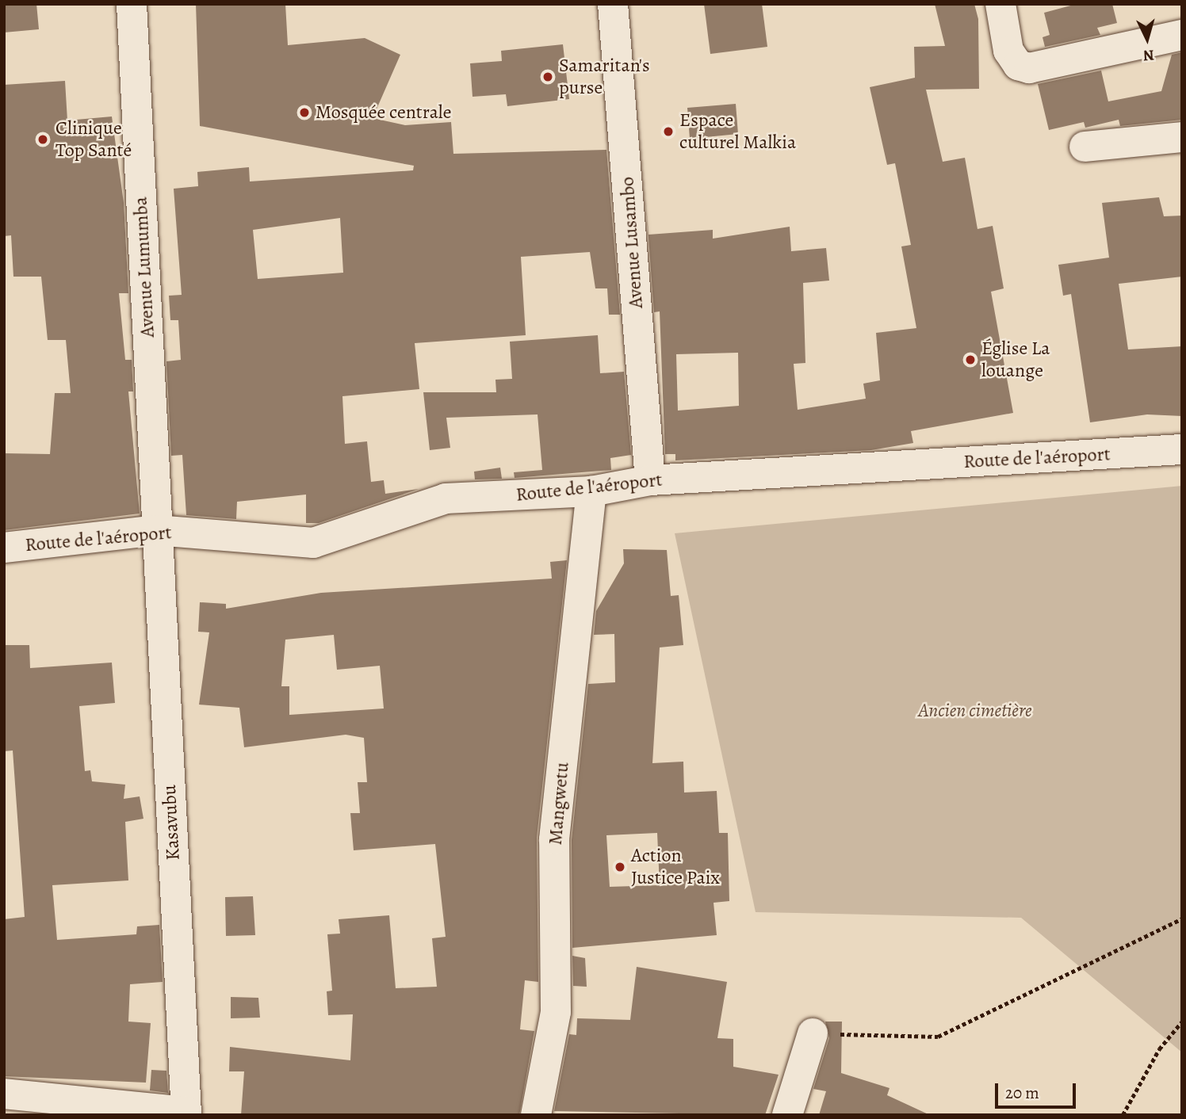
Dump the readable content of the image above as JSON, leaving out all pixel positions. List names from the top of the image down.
{
  "streets": {
    "street": [
      "Avenue Lusambo",
      "Avenue Lumumba",
      "Route de l'aéroport",
      "Mangwetu",
      "Kasavubu"
    ]
  },
  "crossings": [
    ["Avenue Lusambo", "Route de l'aéroport"],
    ["Avenue Lumumba", "Route de l'aéroport"],
    ["Avenue Lumumba", "Kasavubu"],
    ["Route de l'aéroport", "Mangwetu"],
    ["Route de l'aéroport", "Kasavubu"]
  ],
  "parks": ["Ancien cimetière"],
  "places": [
    "Samaritan's purse",
    "Mosquée centrale",
    "Espace culturel Malkia",
    "Clinique Top Santé",
    "Église La louange",
    "Action Justice Paix"
  ],
  "scale_bar": "20 m",
  "north": "bottom"
}
